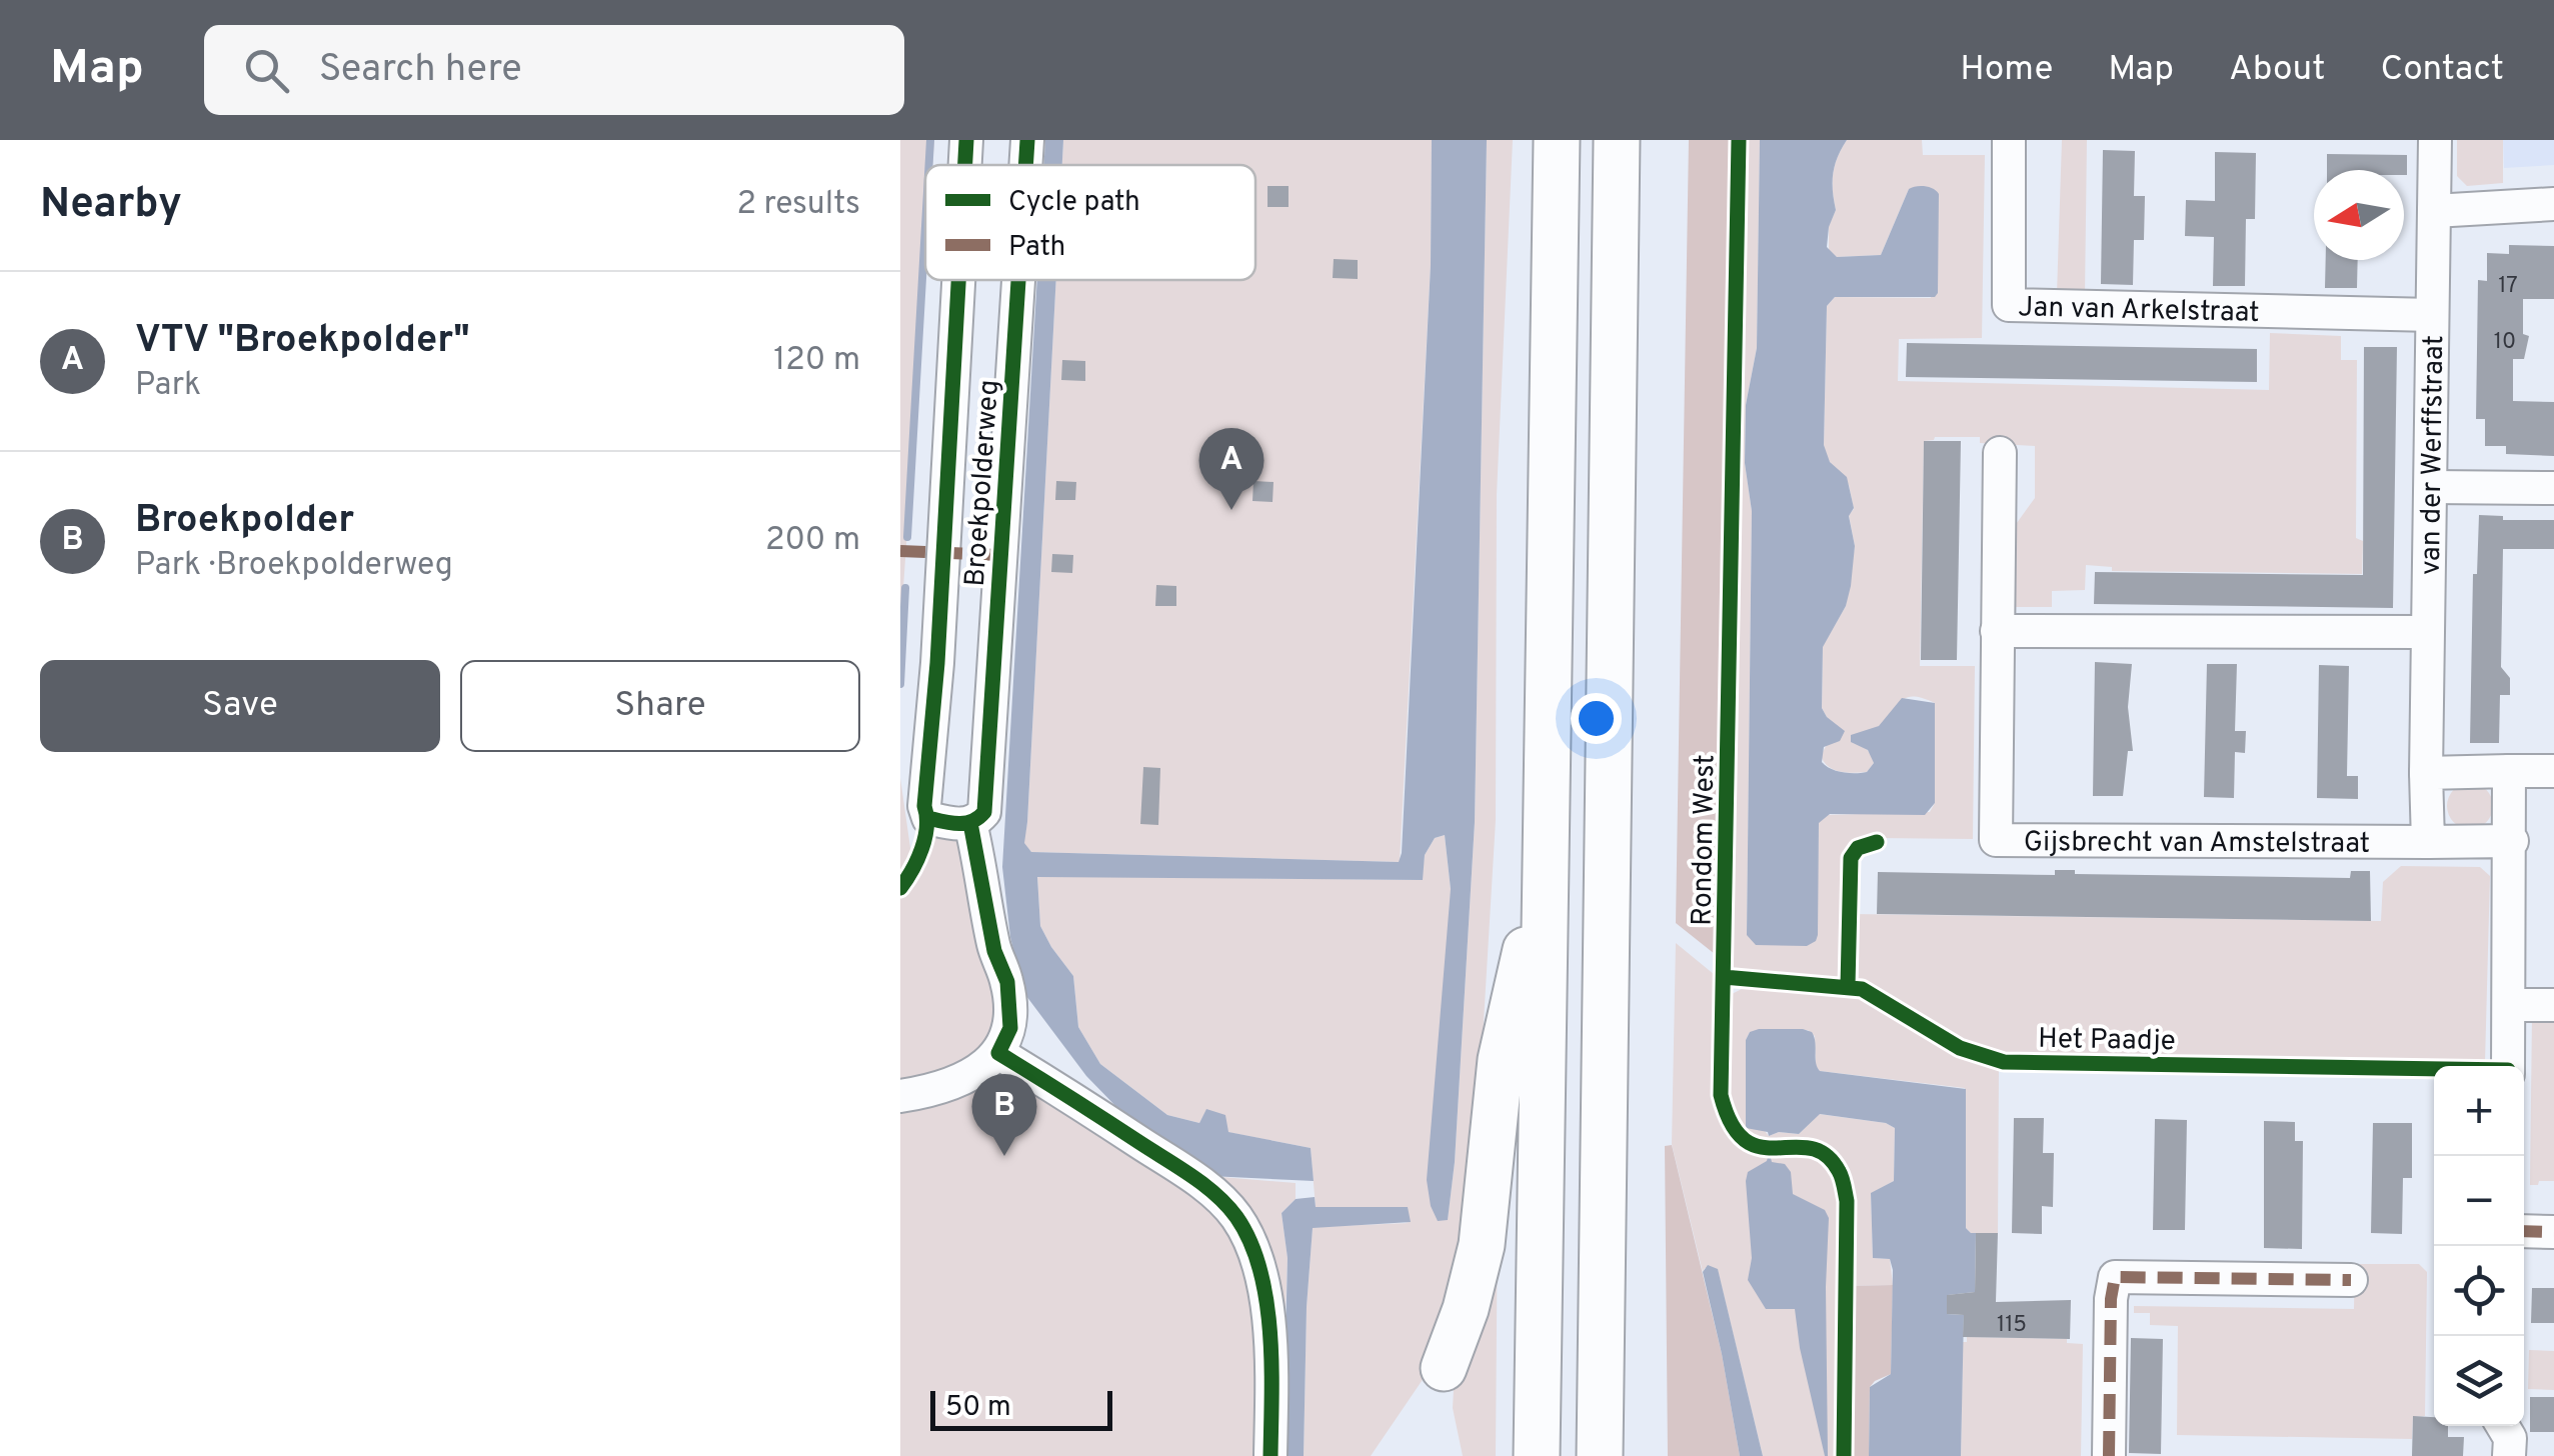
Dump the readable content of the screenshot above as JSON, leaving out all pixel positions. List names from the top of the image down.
{
  "streets": {
    "street": [
      "Jan van Arkelstraat",
      "van der Werffstraat",
      "Broekpolderweg",
      "Gijsbrecht van Amstelstraat"
    ],
    "cycle path": ["Rondom West", "Het Paadje"]
  },
  "crossings": [
    ["Jan van Arkelstraat", "van der Werffstraat"],
    ["van der Werffstraat", "Gijsbrecht van Amstelstraat"]
  ],
  "house_numbers": ["17", "10", "115"],
  "legend": ["Cycle path", "Path"],
  "scale_bar": "50 m",
  "north": "left",
  "page": {
    "header": "Map",
    "search": "Search here",
    "nav": [
      "Home",
      "Map",
      "About",
      "Contact"
    ],
    "heading": ["Nearby", "2 results"],
    "list": [
      {
        "mark": "A",
        "name": "VTV \"Broekpolder\"",
        "note": "Park",
        "value": "120 m"
      },
      {
        "mark": "B",
        "name": "Broekpolder",
        "note": "Park · Broekpolderweg",
        "value": "200 m"
      }
    ],
    "pins": ["A", "B"],
    "buttons": ["Save", "Share"],
    "map_buttons": ["+", "−"],
    "scale": "50 m"
  }
}
